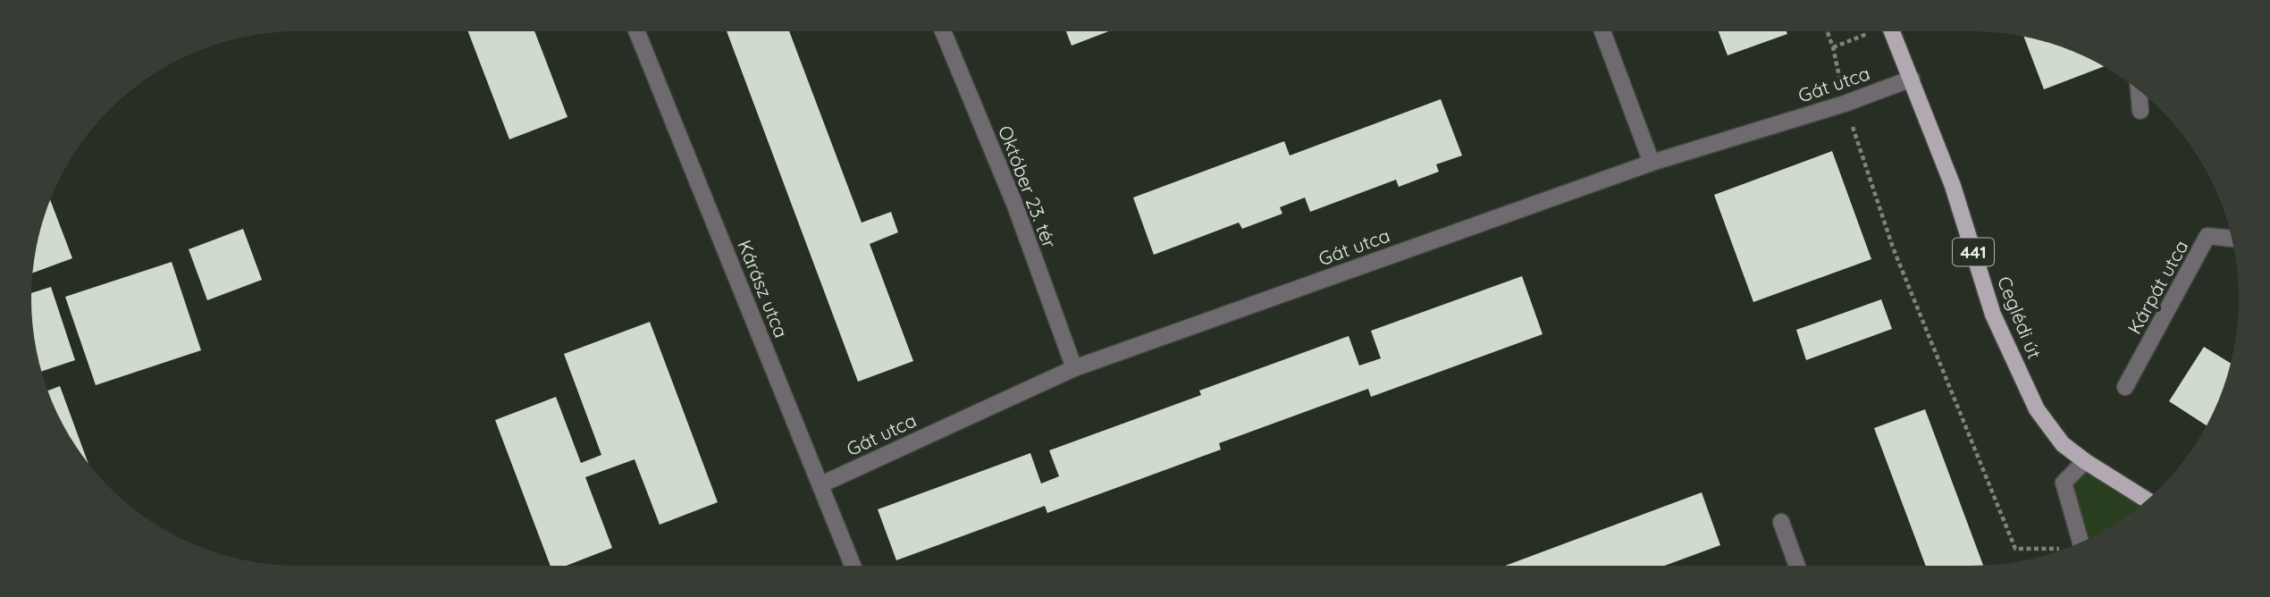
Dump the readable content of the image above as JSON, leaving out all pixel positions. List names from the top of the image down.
{
  "streets": {
    "main road": ["441", "Ceglédi út"],
    "street": [
      "Gát utca",
      "Október 23. tér",
      "Kárpát utca",
      "Kárász utca"
    ]
  },
  "crossings": [
    ["Gát utca", "Október 23. tér"],
    ["Gát utca", "Kárász utca"],
    ["Gát utca", "Ceglédi út"]
  ]
}
